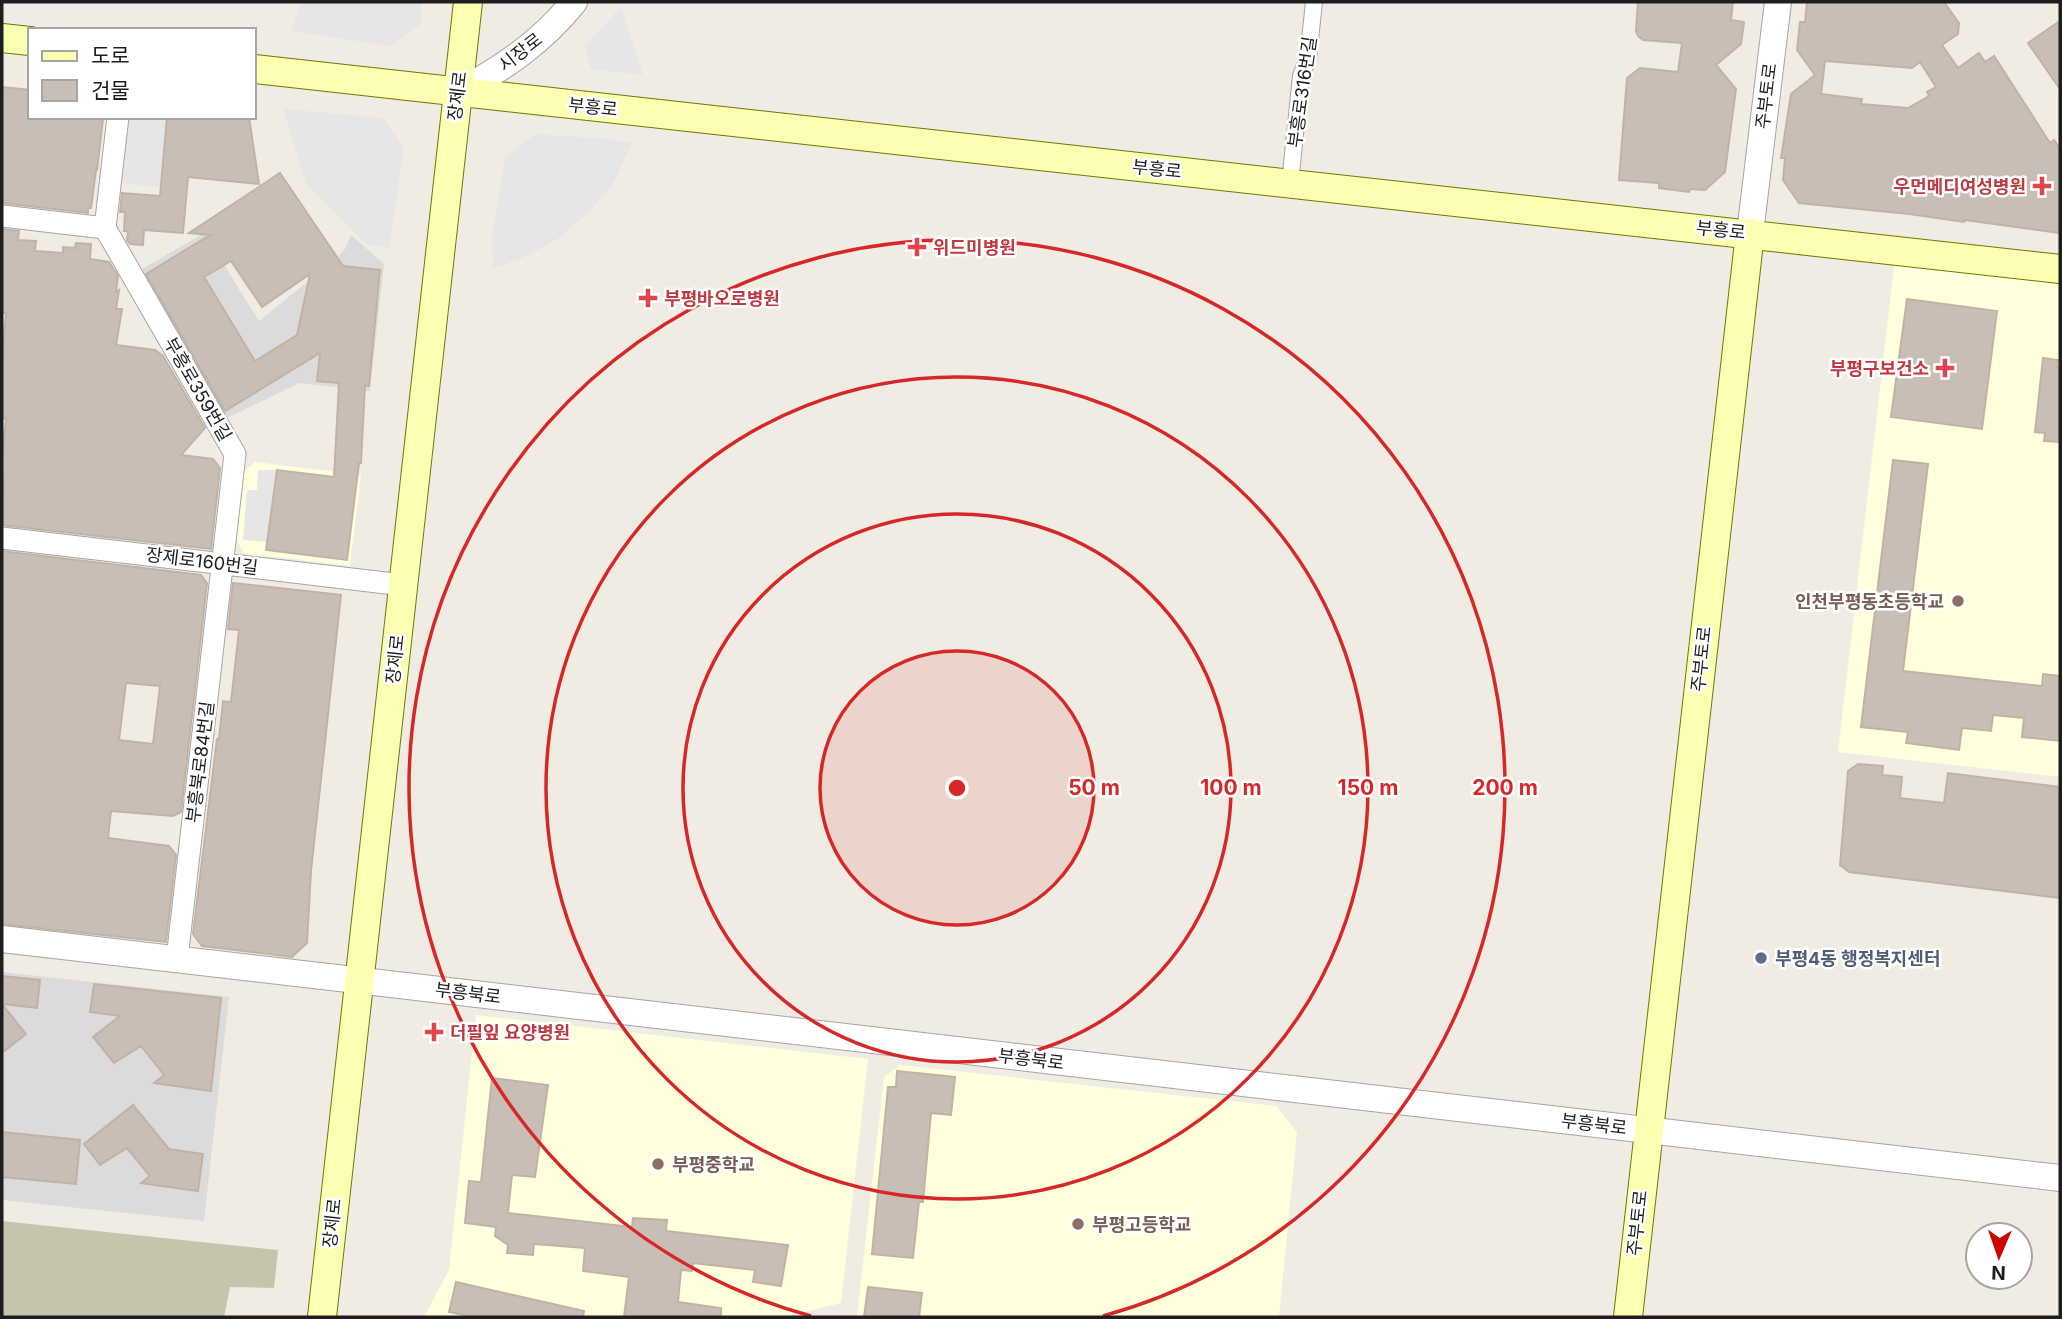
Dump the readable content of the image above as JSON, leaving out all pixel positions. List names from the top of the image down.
{
  "streets": {
    "main road": ["장제로", "주부토로", "부흥로"],
    "street": [
      "시장로",
      "부흥로316번길",
      "부흥로359번길",
      "장제로160번길",
      "부흥북로84번길",
      "부흥북로"
    ]
  },
  "crossings": [
    ["시장로", "장제로"],
    ["시장로", "부흥로"],
    ["부흥로316번길", "부흥로"],
    ["장제로", "부흥로"],
    ["장제로", "장제로160번길"],
    ["장제로", "부흥북로"],
    ["주부토로", "부흥로"],
    ["주부토로", "부흥북로"],
    ["부흥로359번길", "장제로160번길"],
    ["부흥로359번길", "부흥북로84번길"],
    ["장제로160번길", "부흥북로84번길"],
    ["부흥북로84번길", "부흥북로"]
  ],
  "places": {
    "health": [
      "우먼메디여성병원",
      "위드미병원",
      "부평바오로병원",
      "부평구보건소",
      "더필잎 요양병원"
    ],
    "other": [
      "인천부평동초등학교",
      "부평4동 행정복지센터",
      "부평중학교",
      "부평고등학교"
    ]
  },
  "legend": ["도로", "건물"],
  "north": "bottom",
  "rings": [
    "50 m",
    "100 m",
    "150 m",
    "200 m"
  ]
}
